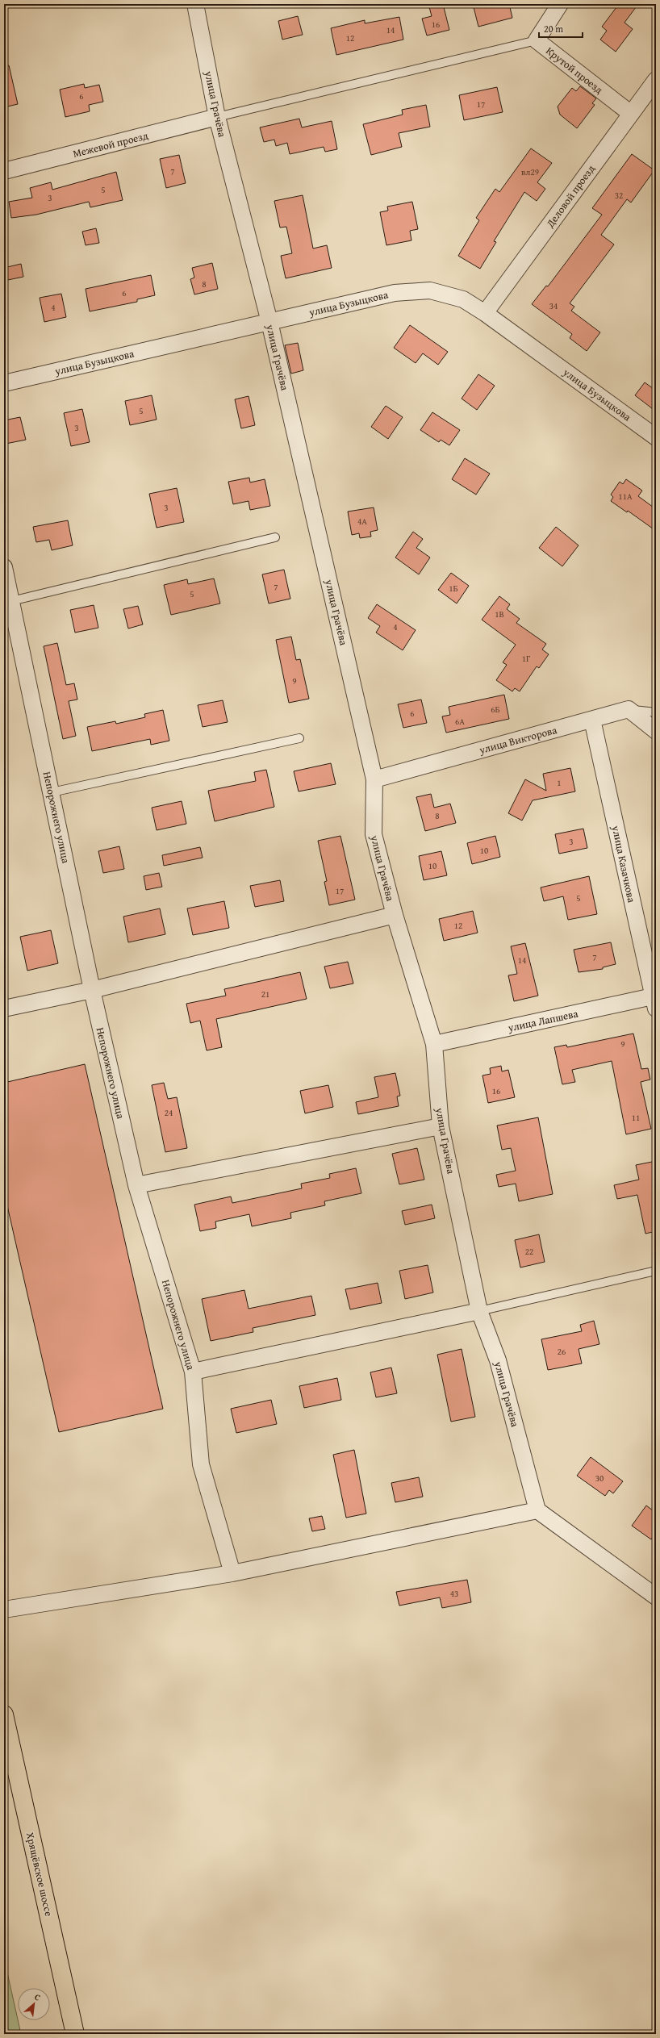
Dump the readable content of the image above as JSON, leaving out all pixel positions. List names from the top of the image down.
{
  "streets": {
    "main road": ["Хрящёвское шоссе"],
    "street": [
      "Крутой проезд",
      "улица Грачёва",
      "Межевой проезд",
      "Деловой проезд",
      "улица Бузыцкова",
      "улица Викторова",
      "Непорожнего улица",
      "улица Казачкова",
      "улица Лапшева"
    ]
  },
  "crossings": [
    ["Крутой проезд", "Деловой проезд"],
    ["улица Грачёва", "Межевой проезд"],
    ["улица Грачёва", "улица Бузыцкова"],
    ["улица Грачёва", "улица Викторова"],
    ["улица Грачёва", "улица Лапшева"],
    ["Деловой проезд", "улица Бузыцкова"],
    ["улица Викторова", "улица Казачкова"],
    ["улица Казачкова", "улица Лапшева"]
  ],
  "house_numbers": [
    "16",
    "14",
    "12",
    "6",
    "17",
    "7",
    "вл29",
    "5",
    "32",
    "3",
    "8",
    "6",
    "34",
    "4",
    "5",
    "3",
    "11А",
    "3",
    "4А",
    "7",
    "1Б",
    "5",
    "1В",
    "4",
    "1Г",
    "9",
    "6Б",
    "6",
    "6А",
    "1",
    "8",
    "3",
    "10",
    "10",
    "17",
    "5",
    "12",
    "7",
    "14",
    "21",
    "9",
    "16",
    "24",
    "11",
    "22",
    "26",
    "30",
    "43"
  ],
  "scale_bar": "20 m",
  "north": "top right"
}
